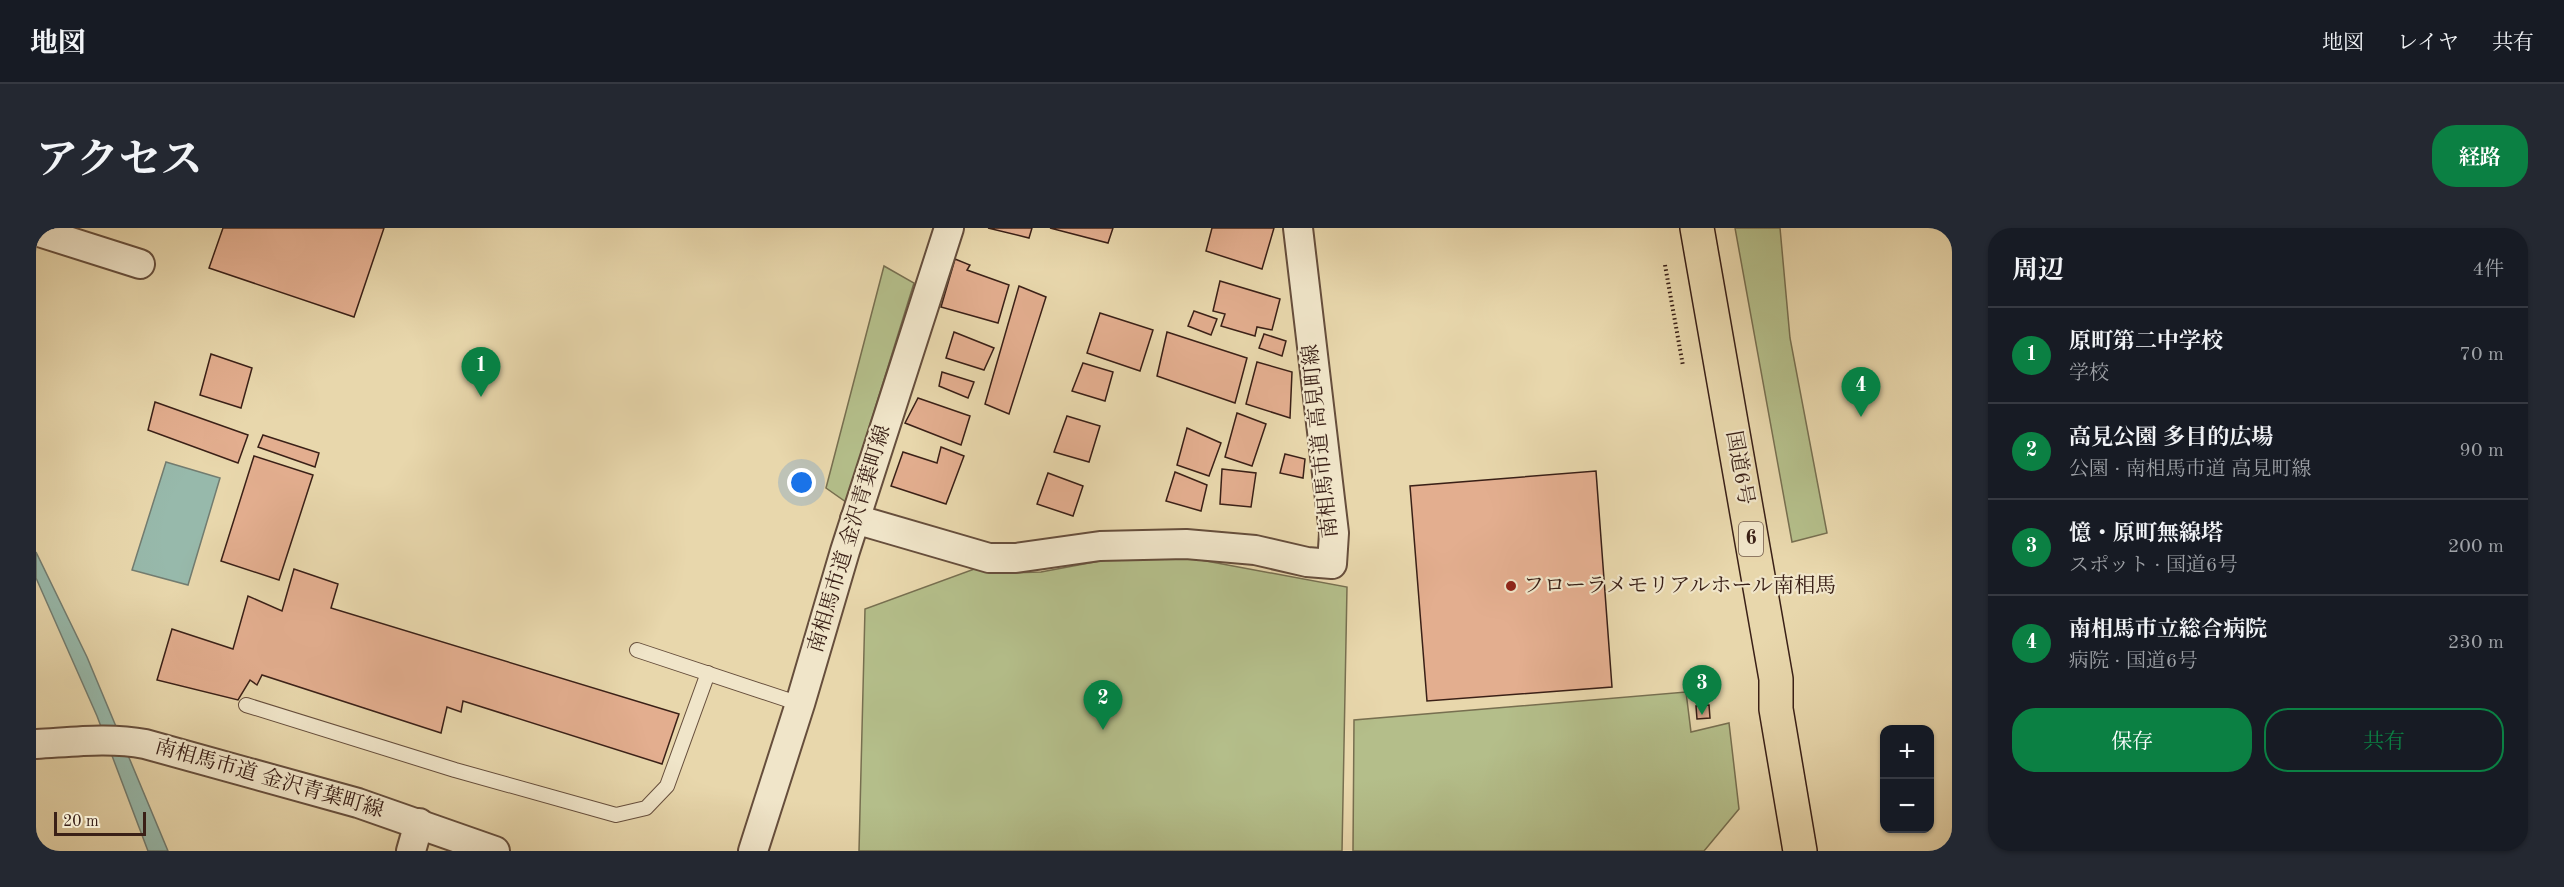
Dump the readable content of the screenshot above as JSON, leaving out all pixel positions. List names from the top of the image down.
{
  "streets": {
    "highway": ["国道6号", "6"],
    "street": ["南相馬市道 高見町線", "南相馬市道 金沢青葉町線"]
  },
  "crossings": [
    ["南相馬市道 高見町線", "南相馬市道 金沢青葉町線"]
  ],
  "places": ["フローラメモリアルホール南相馬"],
  "scale_bar": "20 m",
  "page": {
    "header": "地図",
    "nav": ["地図", "レイヤ", "共有"],
    "title": "アクセス",
    "buttons": [
      "経路",
      ["保存", "共有"]
    ],
    "heading": ["周辺", "4件"],
    "list": [
      {
        "mark": "1",
        "name": "原町第二中学校",
        "note": "学校",
        "value": "70 m"
      },
      {
        "mark": "2",
        "name": "高見公園 多目的広場",
        "note": "公園 · 南相馬市道 高見町線",
        "value": "90 m"
      },
      {
        "mark": "3",
        "name": "憶・原町無線塔",
        "note": "スポット · 国道6号",
        "value": "200 m"
      },
      {
        "mark": "4",
        "name": "南相馬市立総合病院",
        "note": "病院 · 国道6号",
        "value": "230 m"
      }
    ],
    "pins": [
      "1",
      "4",
      "3",
      "2"
    ],
    "map_buttons": ["+", "−"],
    "scale": "20 m"
  }
}
